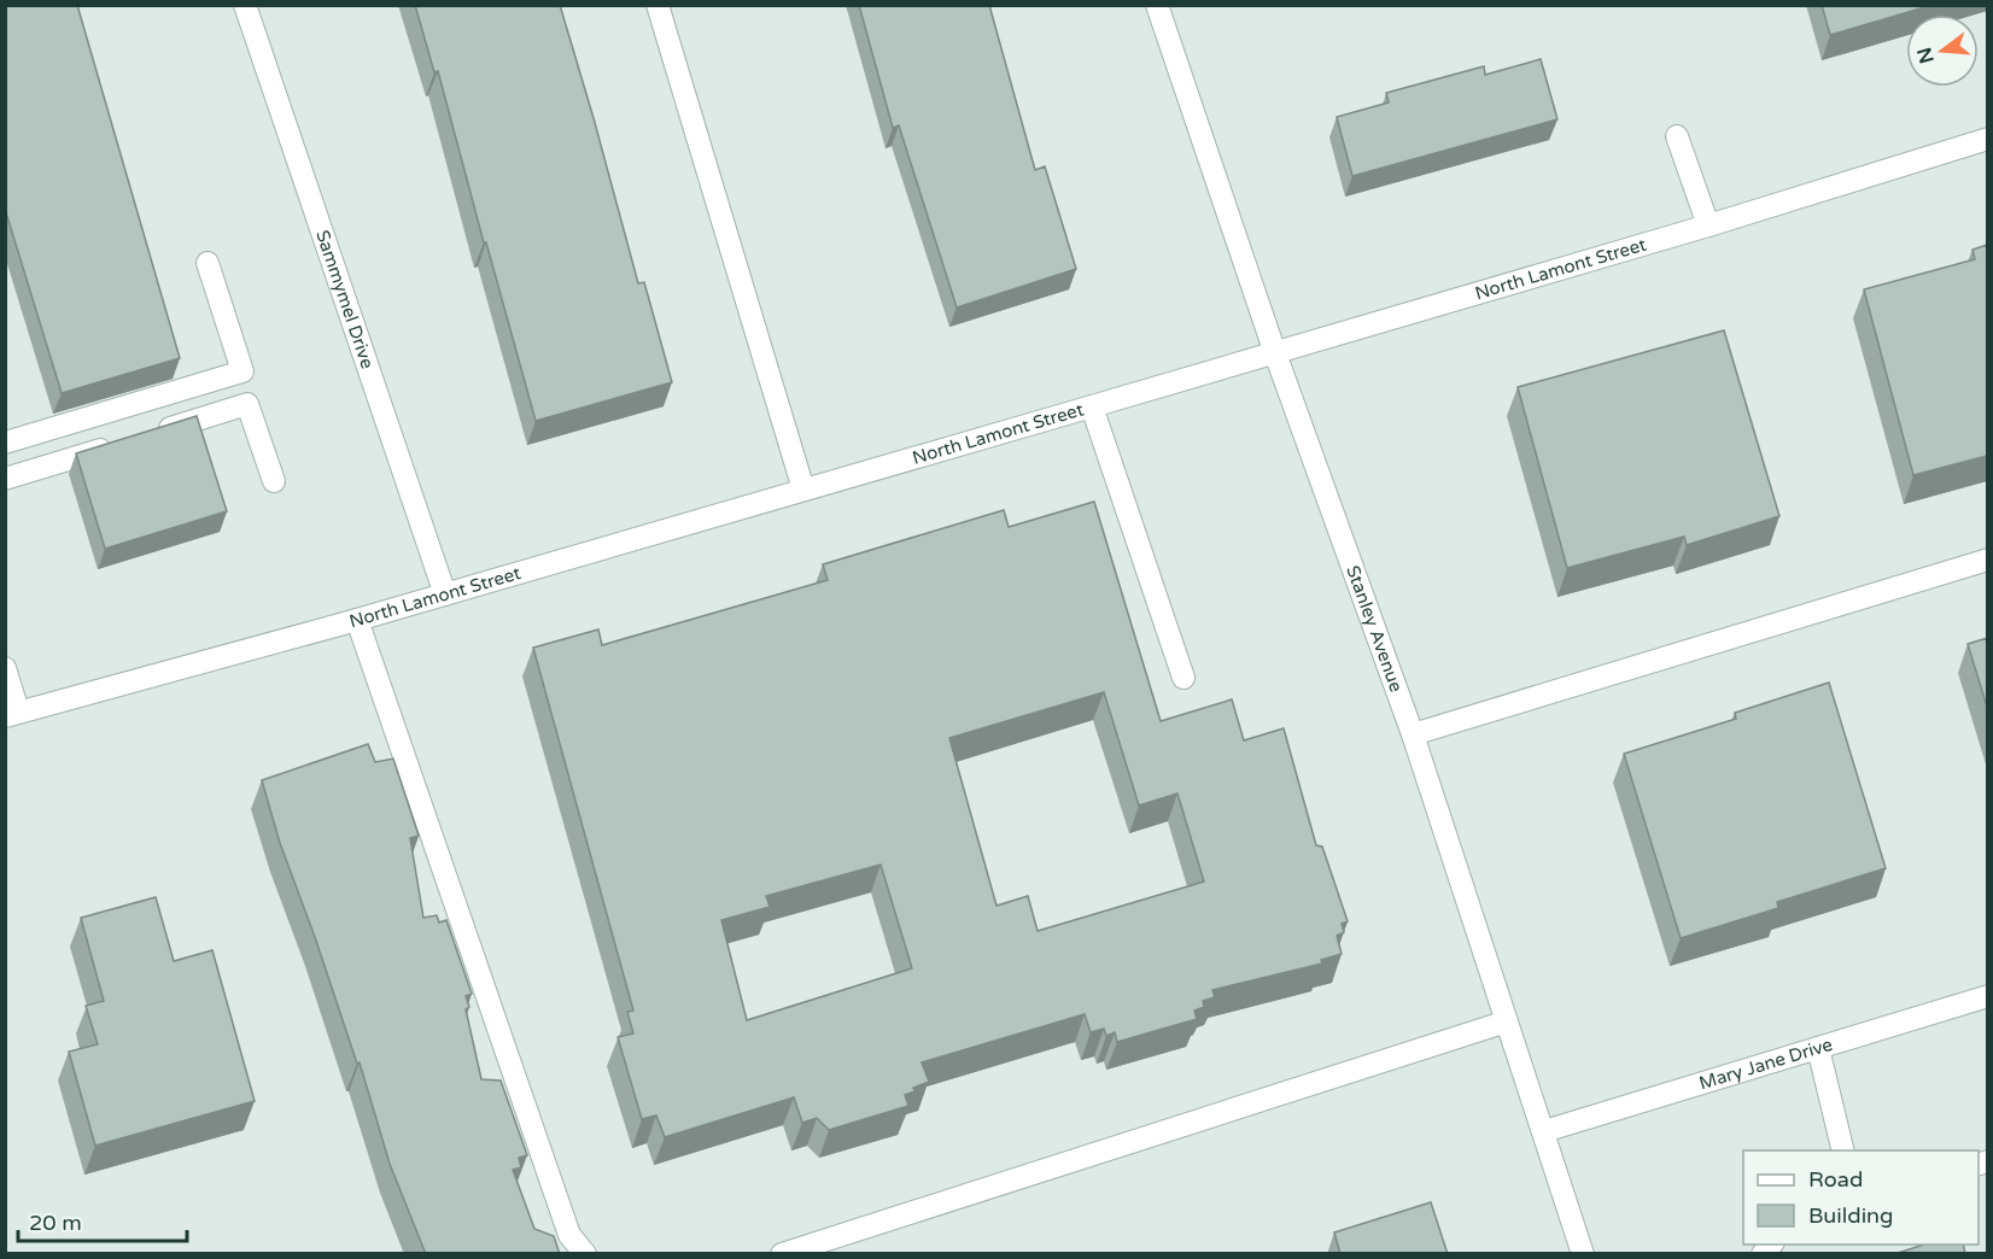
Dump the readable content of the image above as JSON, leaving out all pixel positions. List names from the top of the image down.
{
  "streets": {
    "street": [
      "North Lamont Street",
      "Sammymel Drive",
      "Stanley Avenue",
      "Mary Jane Drive"
    ]
  },
  "crossings": [
    ["North Lamont Street", "Sammymel Drive"],
    ["North Lamont Street", "Stanley Avenue"],
    ["Stanley Avenue", "Mary Jane Drive"]
  ],
  "legend": ["Road", "Building"],
  "scale_bar": "20 m",
  "north": "left"
}
